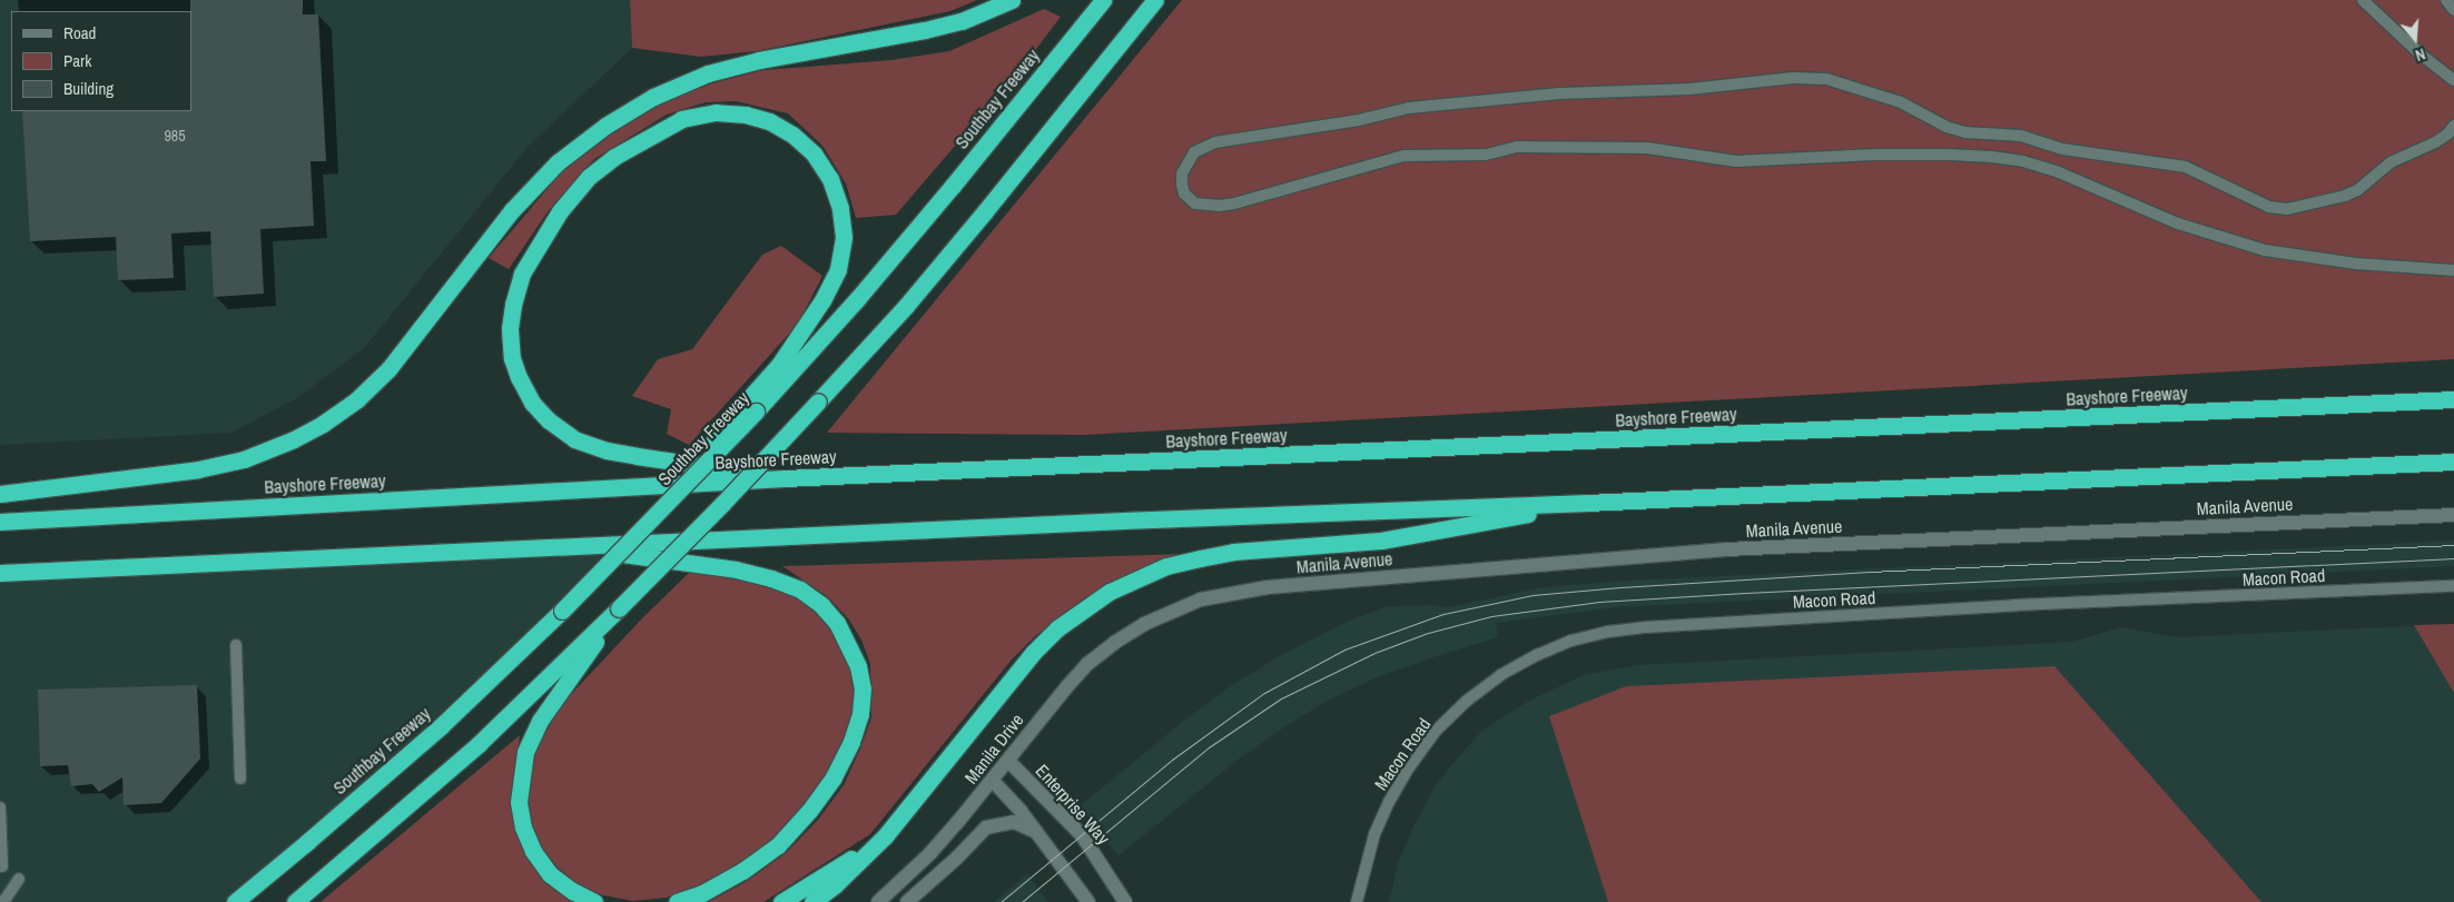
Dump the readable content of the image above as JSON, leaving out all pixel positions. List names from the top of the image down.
{
  "streets": {
    "highway": ["Southbay Freeway", "Bayshore Freeway"],
    "main road": ["Manila Avenue", "Manila Drive", "Enterprise Way"],
    "lane": ["Macon Road"]
  },
  "crossings": [
    ["Manila Avenue", "Manila Drive"],
    ["Manila Drive", "Enterprise Way"]
  ],
  "house_numbers": ["985"],
  "legend": ["Road", "Park", "Building"],
  "north": "bottom"
}
